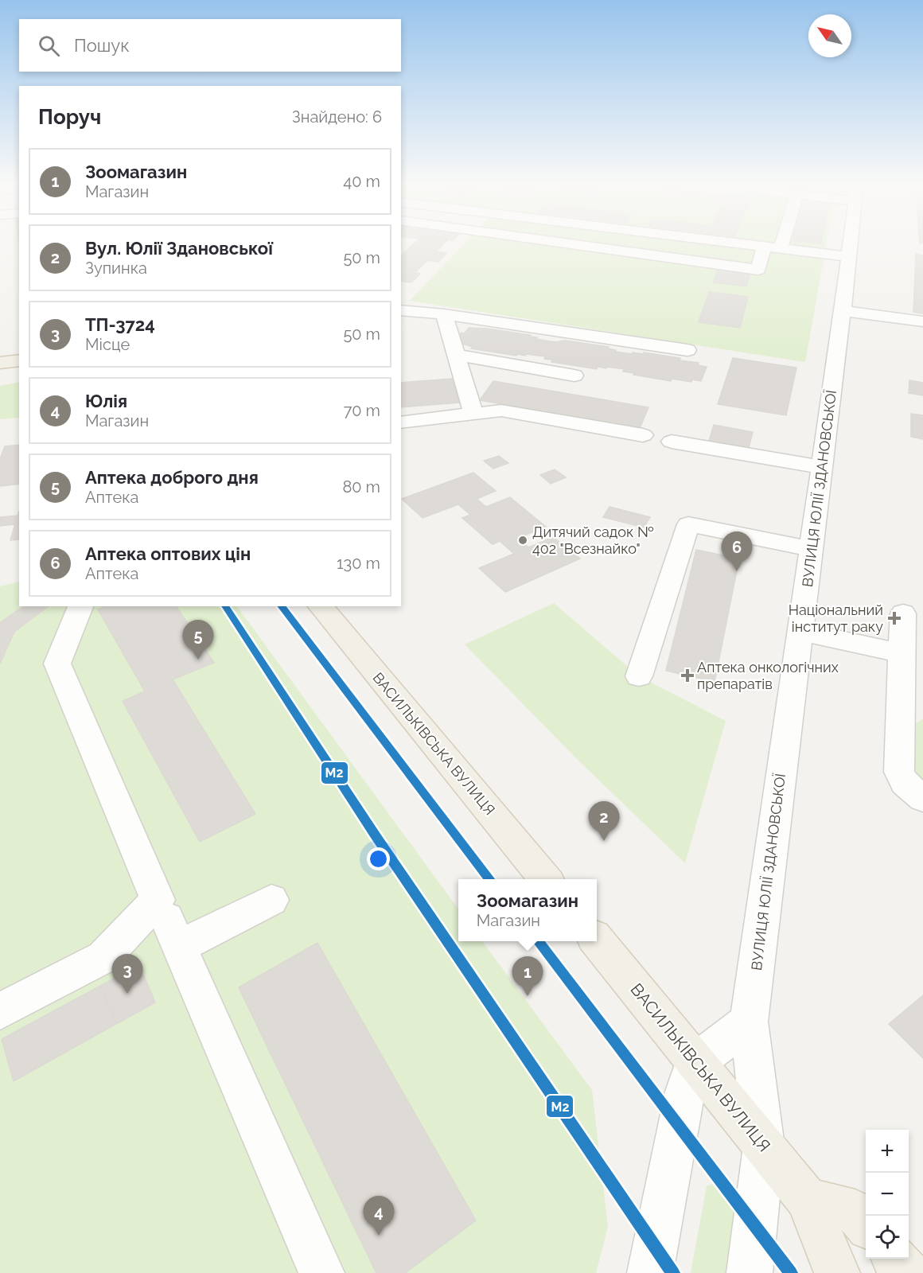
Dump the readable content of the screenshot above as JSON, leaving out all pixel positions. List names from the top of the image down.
{
  "streets": {
    "main road": ["ВАСИЛЬКІВСЬКА ВУЛИЦЯ"],
    "street": ["ВУЛИЦЯ ЮЛІЇ ЗДАНОВСЬКОЇ"]
  },
  "crossings": [
    ["ВУЛИЦЯ ЮЛІЇ ЗДАНОВСЬКОЇ", "ВАСИЛЬКІВСЬКА ВУЛИЦЯ"]
  ],
  "places": {
    "other": ["Дитячий садок № 402 \"Всезнайко\""],
    "health": ["Національний інститут раку", "Аптека онкологічних препаратів"]
  },
  "lines": ["transit line M2"],
  "north": "top left",
  "page": {
    "search": "Пошук",
    "heading": ["Поруч", "Знайдено: 6"],
    "list": [
      {
        "mark": "1",
        "name": "Зоомагазин",
        "note": "Магазин",
        "value": "40 m"
      },
      {
        "mark": "2",
        "name": "Вул. Юлії Здановської",
        "note": "Зупинка",
        "value": "50 m"
      },
      {
        "mark": "3",
        "name": "ТП-3724",
        "note": "Місце",
        "value": "50 m"
      },
      {
        "mark": "4",
        "name": "Юлія",
        "note": "Магазин",
        "value": "70 m"
      },
      {
        "mark": "5",
        "name": "Аптека доброго дня",
        "note": "Аптека",
        "value": "80 m"
      },
      {
        "mark": "6",
        "name": "Аптека оптових цін",
        "note": "Аптека",
        "value": "130 m"
      }
    ],
    "pins": [
      "6",
      "5",
      "2",
      "3",
      "1",
      "4"
    ],
    "popup": ["Зоомагазин", "Магазин"],
    "map_buttons": ["+", "−"]
  }
}
